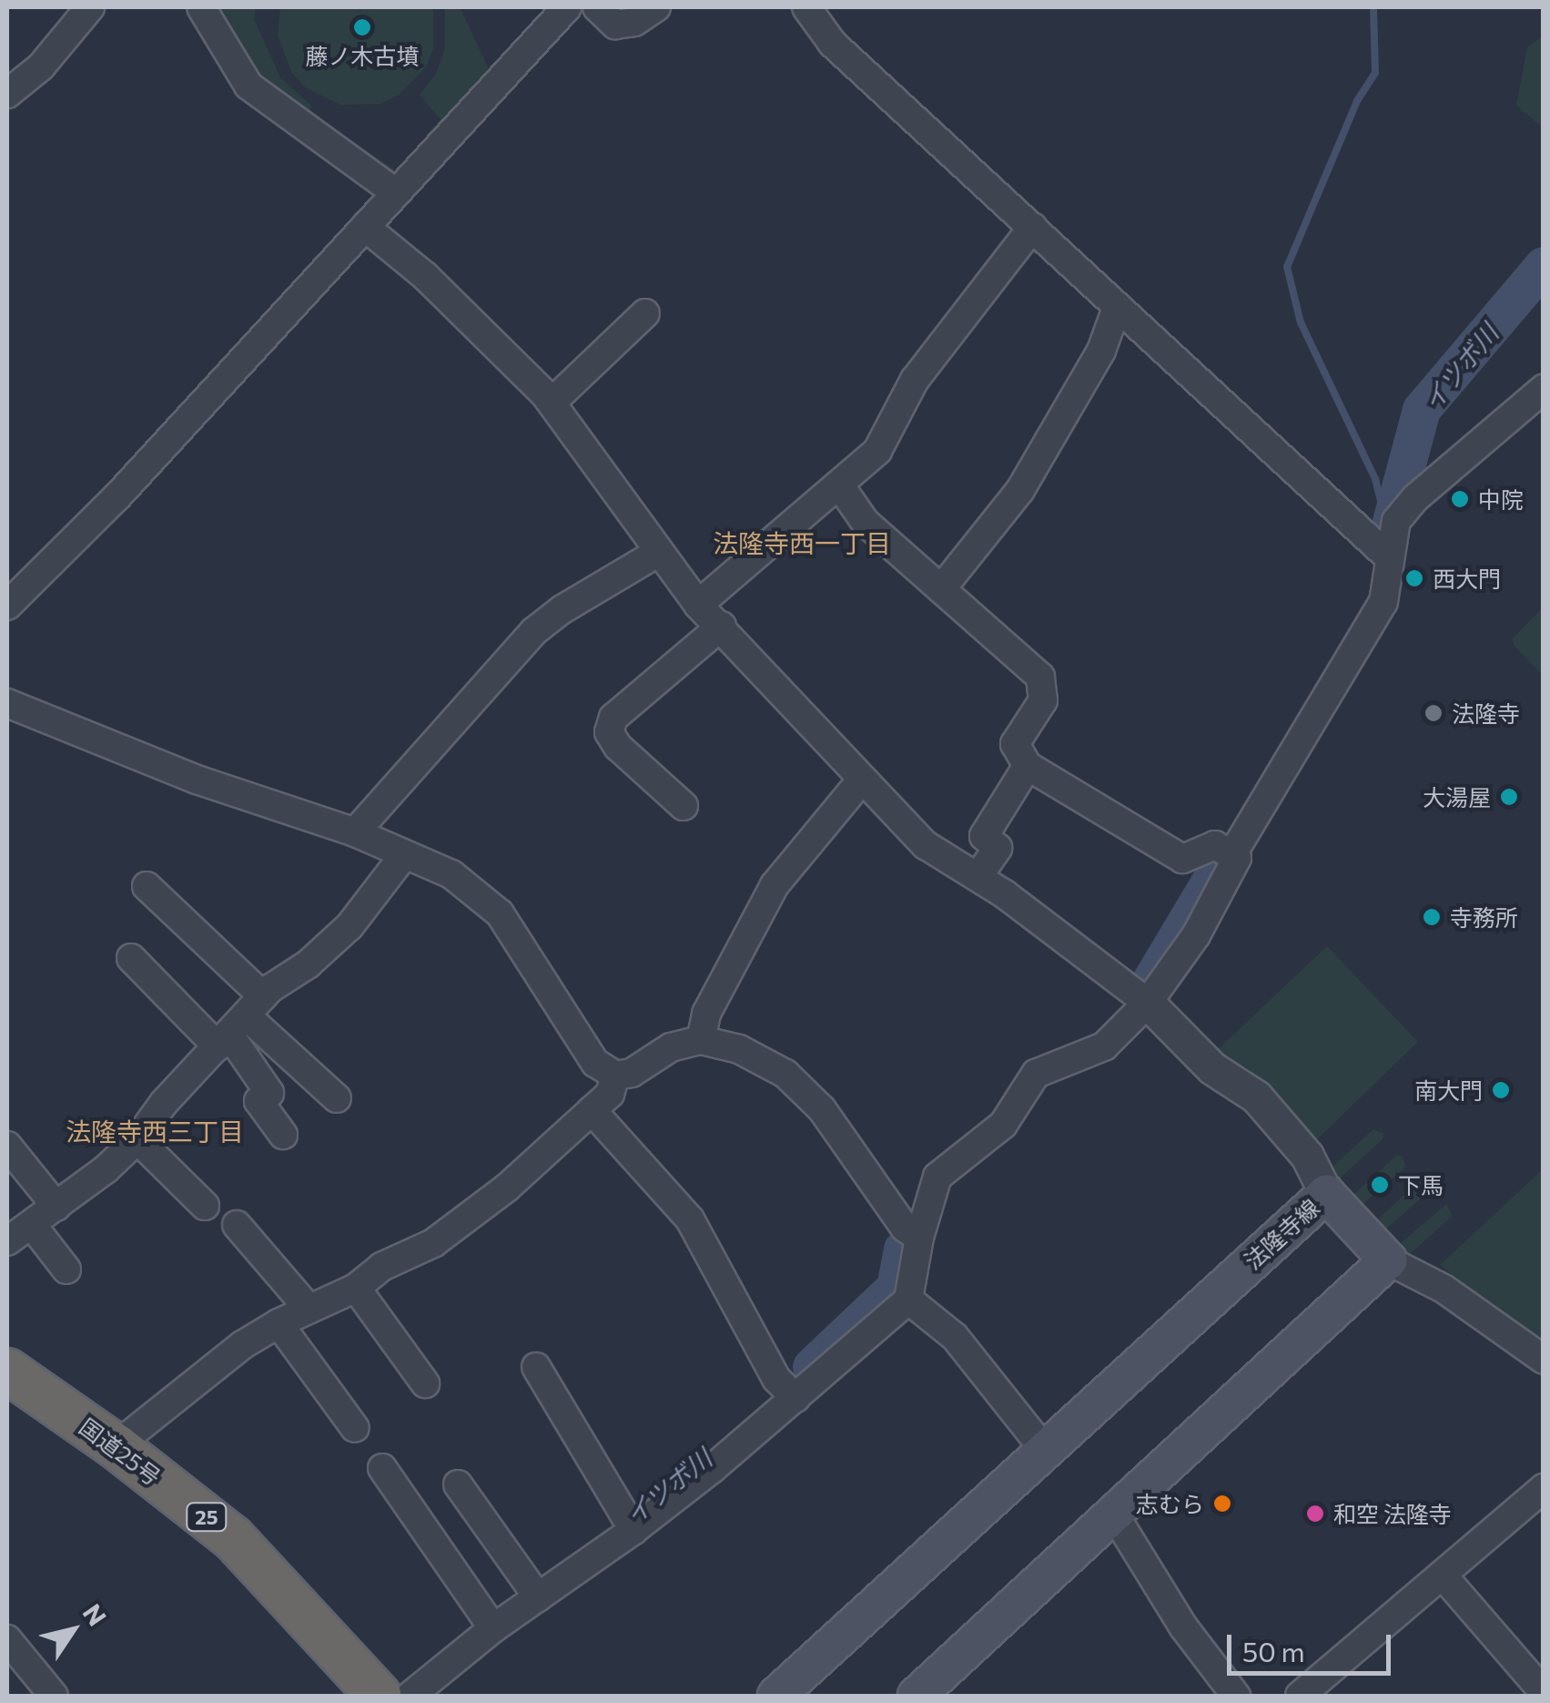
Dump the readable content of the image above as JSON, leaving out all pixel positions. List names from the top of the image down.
{
  "streets": {
    "highway": ["国道25号", "25"],
    "main road": ["法隆寺線"]
  },
  "districts": ["法隆寺西一丁目", "法隆寺西三丁目"],
  "water": ["イツボ川"],
  "places": [
    "藤ノ木古墳",
    "中院",
    "西大門",
    "法隆寺",
    "大湯屋",
    "寺務所",
    "南大門",
    "下馬",
    "志むら",
    "和空 法隆寺"
  ],
  "scale_bar": "50 m",
  "north": "top right"
}
